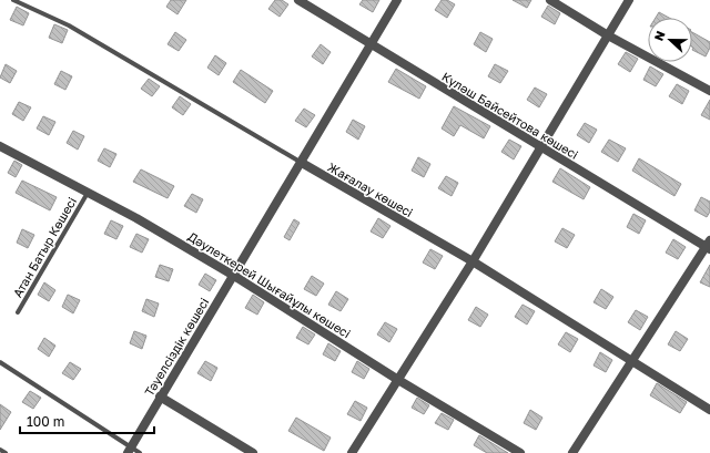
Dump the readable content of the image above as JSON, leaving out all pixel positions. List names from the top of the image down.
{
  "streets": {
    "street": [
      "Күләш Байсейтова көшесі",
      "Жағалау көшесі",
      "Дәулеткерей Шығайұлы көшесі",
      "Тәуелсіздік көшесі"
    ],
    "lane": ["Атан Батыр Көшесі"]
  },
  "crossings": [
    ["Күләш Байсейтова көшесі", "Тәуелсіздік көшесі"],
    ["Жағалау көшесі", "Тәуелсіздік көшесі"],
    ["Атан Батыр Көшесі", "Дәулеткерей Шығайұлы көшесі"],
    ["Дәулеткерей Шығайұлы көшесі", "Тәуелсіздік көшесі"]
  ],
  "scale_bar": "100 m",
  "north": "left"
}
